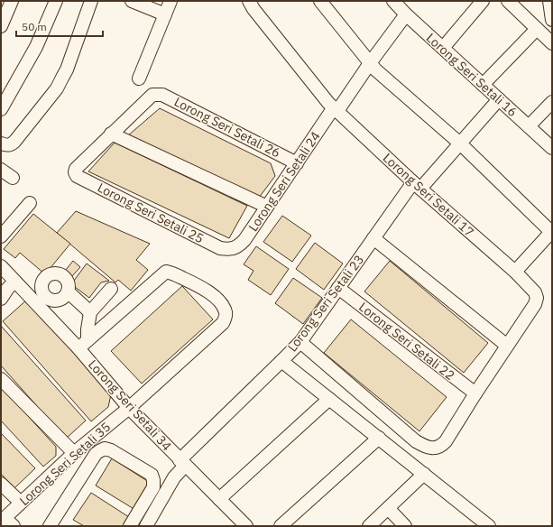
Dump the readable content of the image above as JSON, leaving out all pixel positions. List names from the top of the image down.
{
  "streets": {
    "street": [
      "Lorong Seri Setali 16",
      "Lorong Seri Setali 26",
      "Lorong Seri Setali 24",
      "Lorong Seri Setali 17",
      "Lorong Seri Setali 25",
      "Lorong Seri Setali 23",
      "Lorong Seri Setali 22",
      "Lorong Seri Setali 34",
      "Lorong Seri Setali 35"
    ]
  },
  "crossings": [
    ["Lorong Seri Setali 16", "Lorong Seri Setali 24"],
    ["Lorong Seri Setali 16", "Lorong Seri Setali 23"],
    ["Lorong Seri Setali 26", "Lorong Seri Setali 24"],
    ["Lorong Seri Setali 26", "Lorong Seri Setali 25"],
    ["Lorong Seri Setali 24", "Lorong Seri Setali 17"],
    ["Lorong Seri Setali 24", "Lorong Seri Setali 25"],
    ["Lorong Seri Setali 17", "Lorong Seri Setali 23"],
    ["Lorong Seri Setali 17", "Lorong Seri Setali 22"],
    ["Lorong Seri Setali 23", "Lorong Seri Setali 22"],
    ["Lorong Seri Setali 23", "Lorong Seri Setali 34"],
    ["Lorong Seri Setali 34", "Lorong Seri Setali 35"]
  ],
  "scale_bar": "50 m"
}
